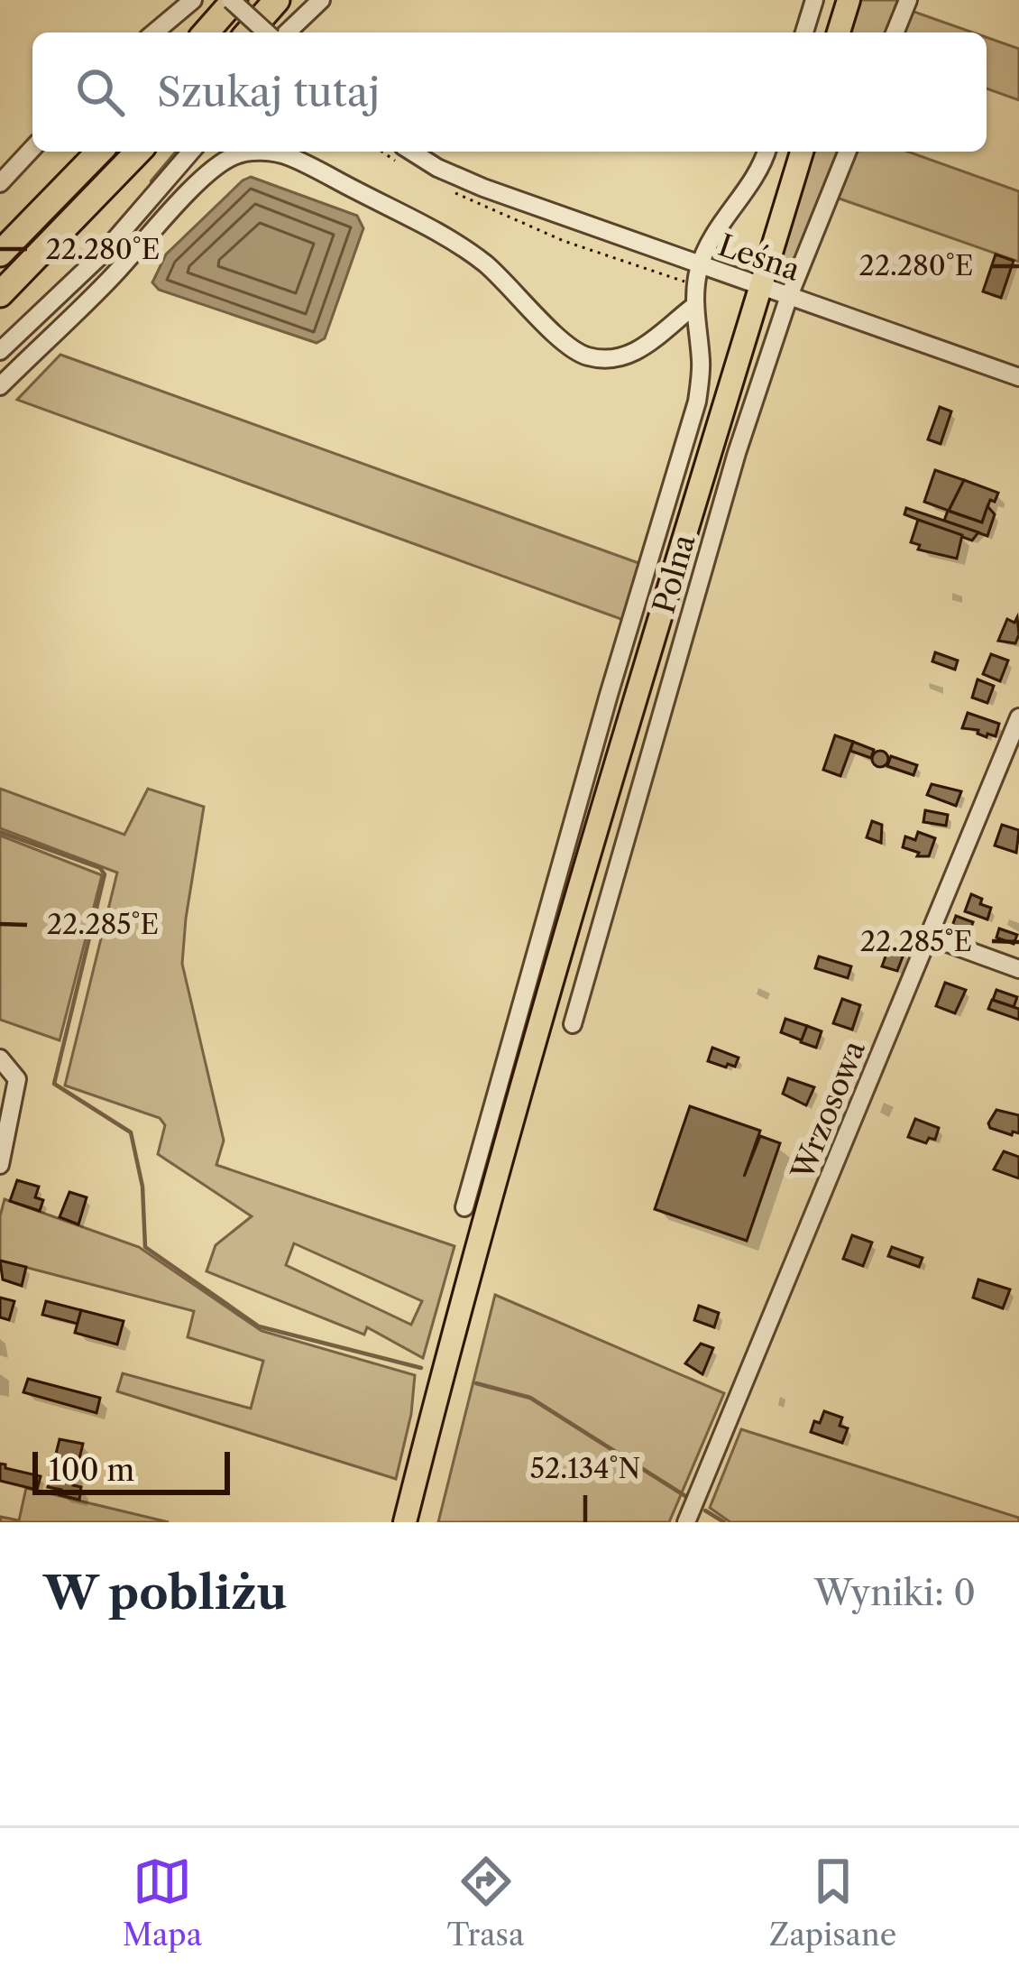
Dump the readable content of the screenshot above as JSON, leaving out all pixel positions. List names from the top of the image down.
{
  "streets": {
    "street": ["Leśna", "Polna", "Wrzosowa"]
  },
  "crossings": [
    ["Leśna", "Polna"]
  ],
  "scale_bar": "100 m",
  "page": {
    "search": "Szukaj tutaj",
    "scale": "100 m",
    "heading": ["W pobliżu", "Wyniki: 0"],
    "nav": ["Mapa", "Trasa", "Zapisane"]
  },
  "coordinates": ["22.280°E", "22.285°E", "52.134°N"]
}
